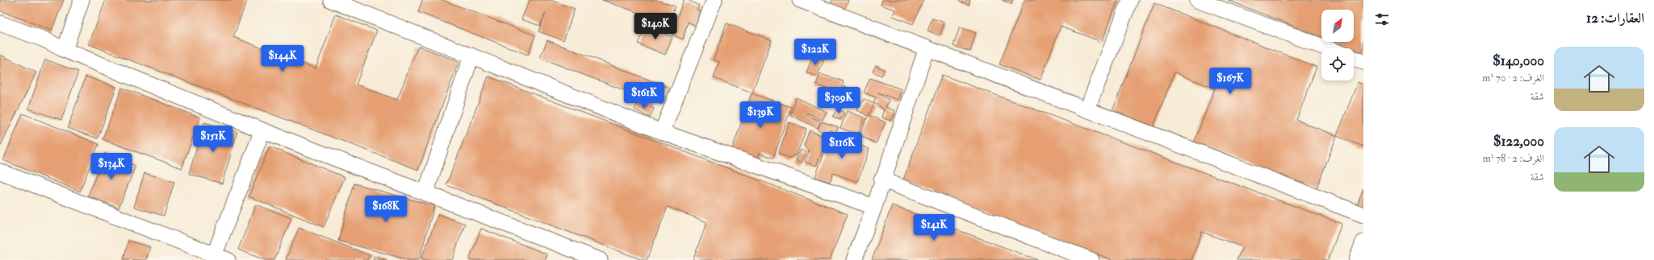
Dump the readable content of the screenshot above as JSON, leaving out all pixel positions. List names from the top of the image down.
{
  "north": "top right",
  "page": {
    "heading": "العقارات: 12",
    "price": [
      "$140K",
      "$122K",
      "$144K",
      "$167K",
      "$161K",
      "$309K",
      "$139K",
      "$151K",
      "$116K",
      "$134K",
      "$168K",
      "$141K"
    ],
    "list": [
      {
        "name": "$140,000",
        "note": "الغرف: 2 · 70 m² · شقة"
      },
      {
        "name": "$122,000",
        "note": "الغرف: 2 · 78 m² · شقة"
      }
    ]
  }
}
